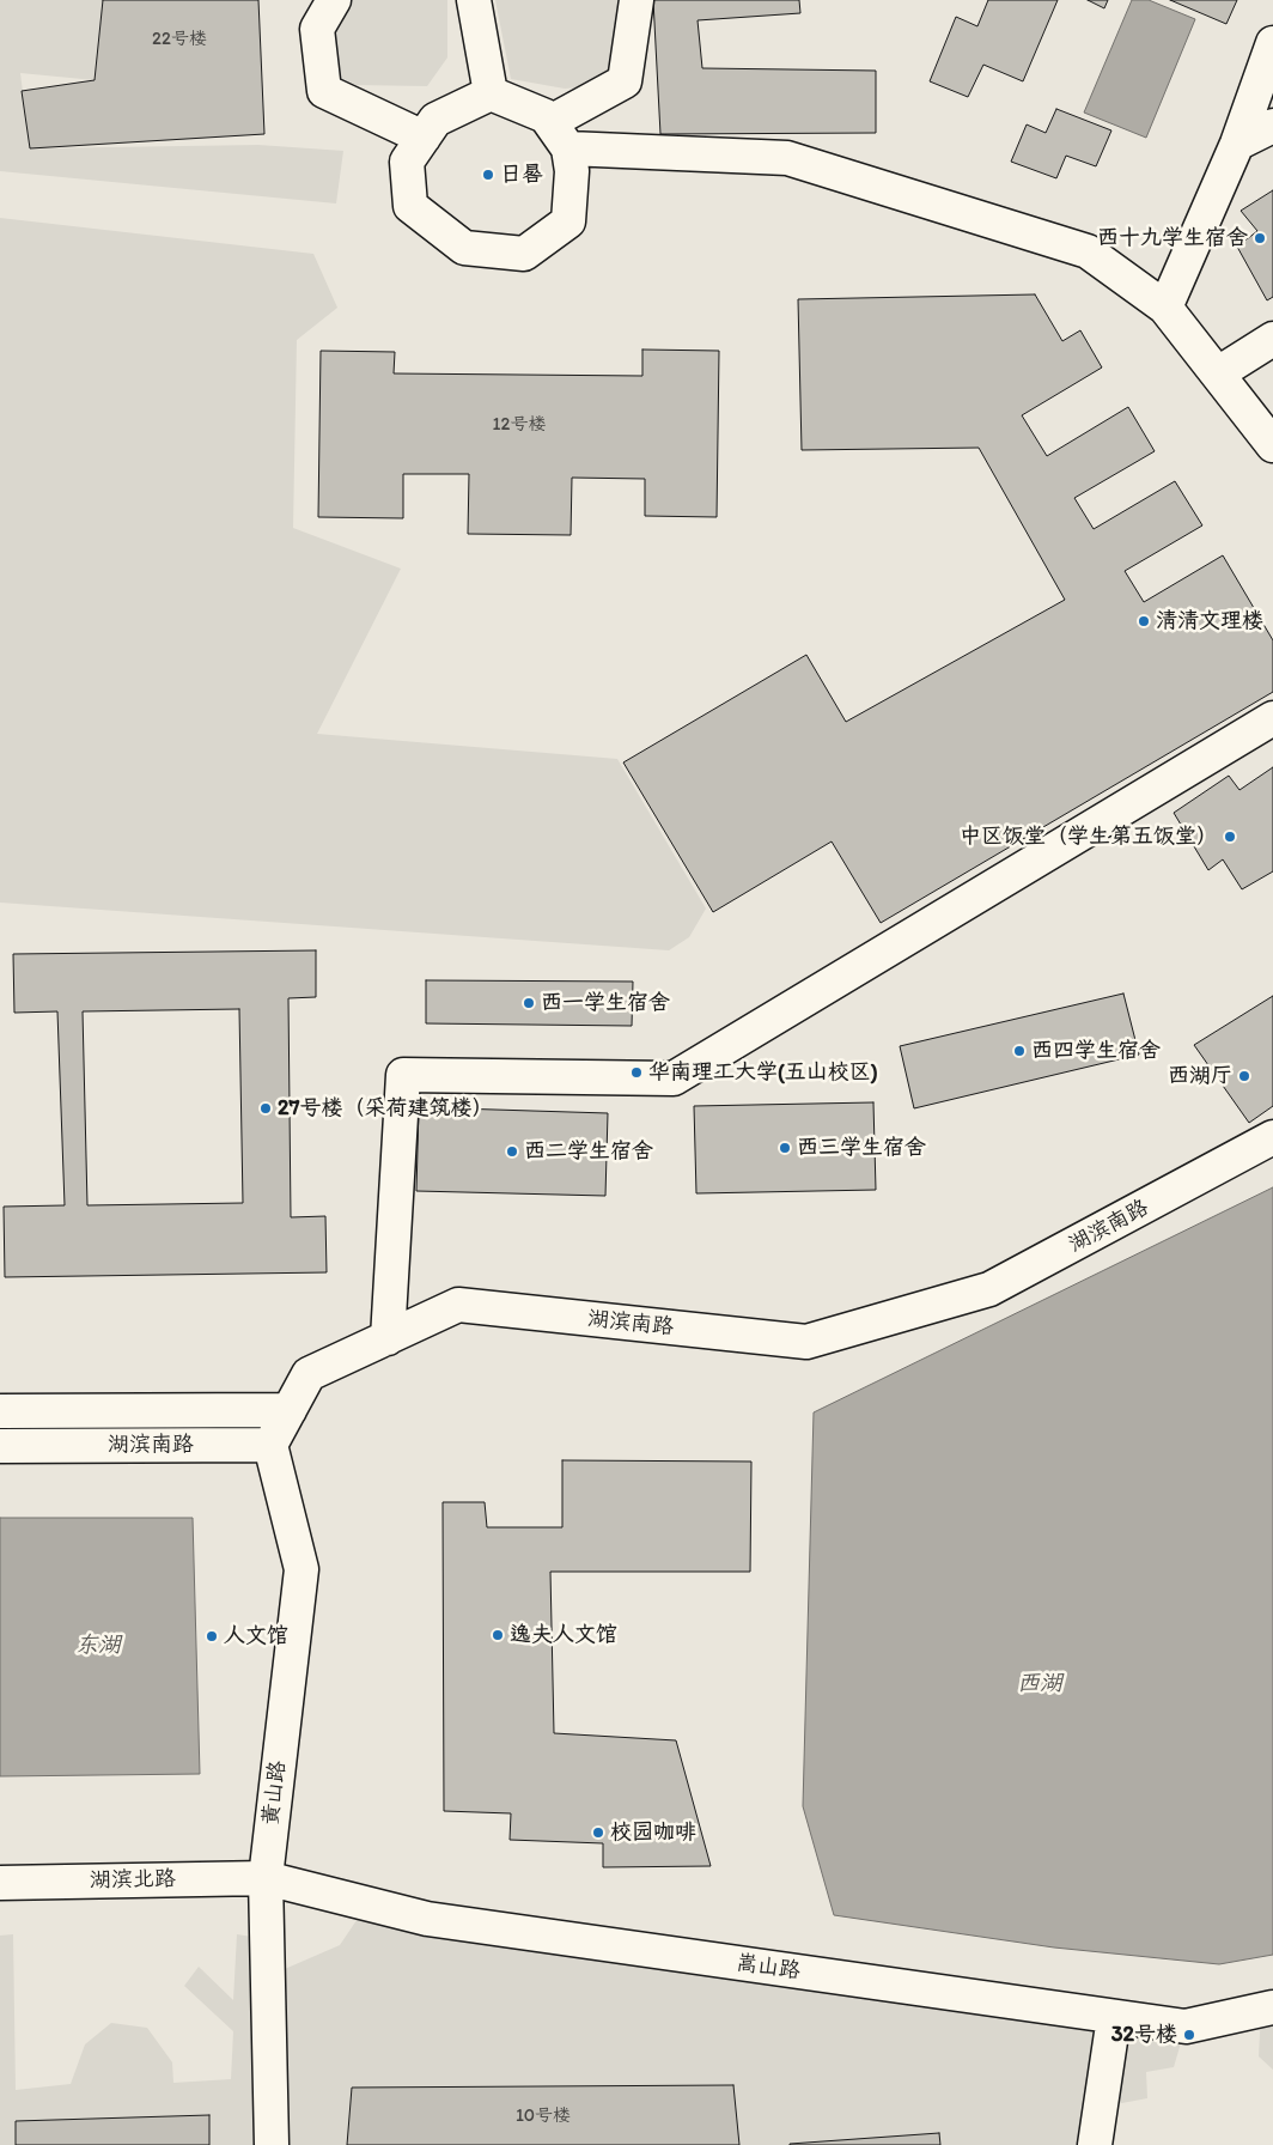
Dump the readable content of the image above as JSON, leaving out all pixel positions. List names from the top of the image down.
{
  "streets": {
    "street": [
      "湖滨南路",
      "黄山路",
      "湖滨北路",
      "嵩山路"
    ]
  },
  "crossings": [
    ["湖滨南路", "黄山路"],
    ["黄山路", "湖滨北路"],
    ["黄山路", "嵩山路"],
    ["湖滨北路", "嵩山路"]
  ],
  "water": ["东湖", "西湖"],
  "places": [
    "日晷",
    "西十九学生宿舍",
    "清清文理楼",
    "中区饭堂（学生第五饭堂）",
    "西一学生宿舍",
    "西四学生宿舍",
    "华南理工大学(五山校区)",
    "西湖厅",
    "27号楼（采荷建筑楼）",
    "西三学生宿舍",
    "西二学生宿舍",
    "逸夫人文馆",
    "人文馆",
    "校园咖啡",
    "32号楼"
  ],
  "house_numbers": ["22号楼", "12号楼", "10号楼"]
}
